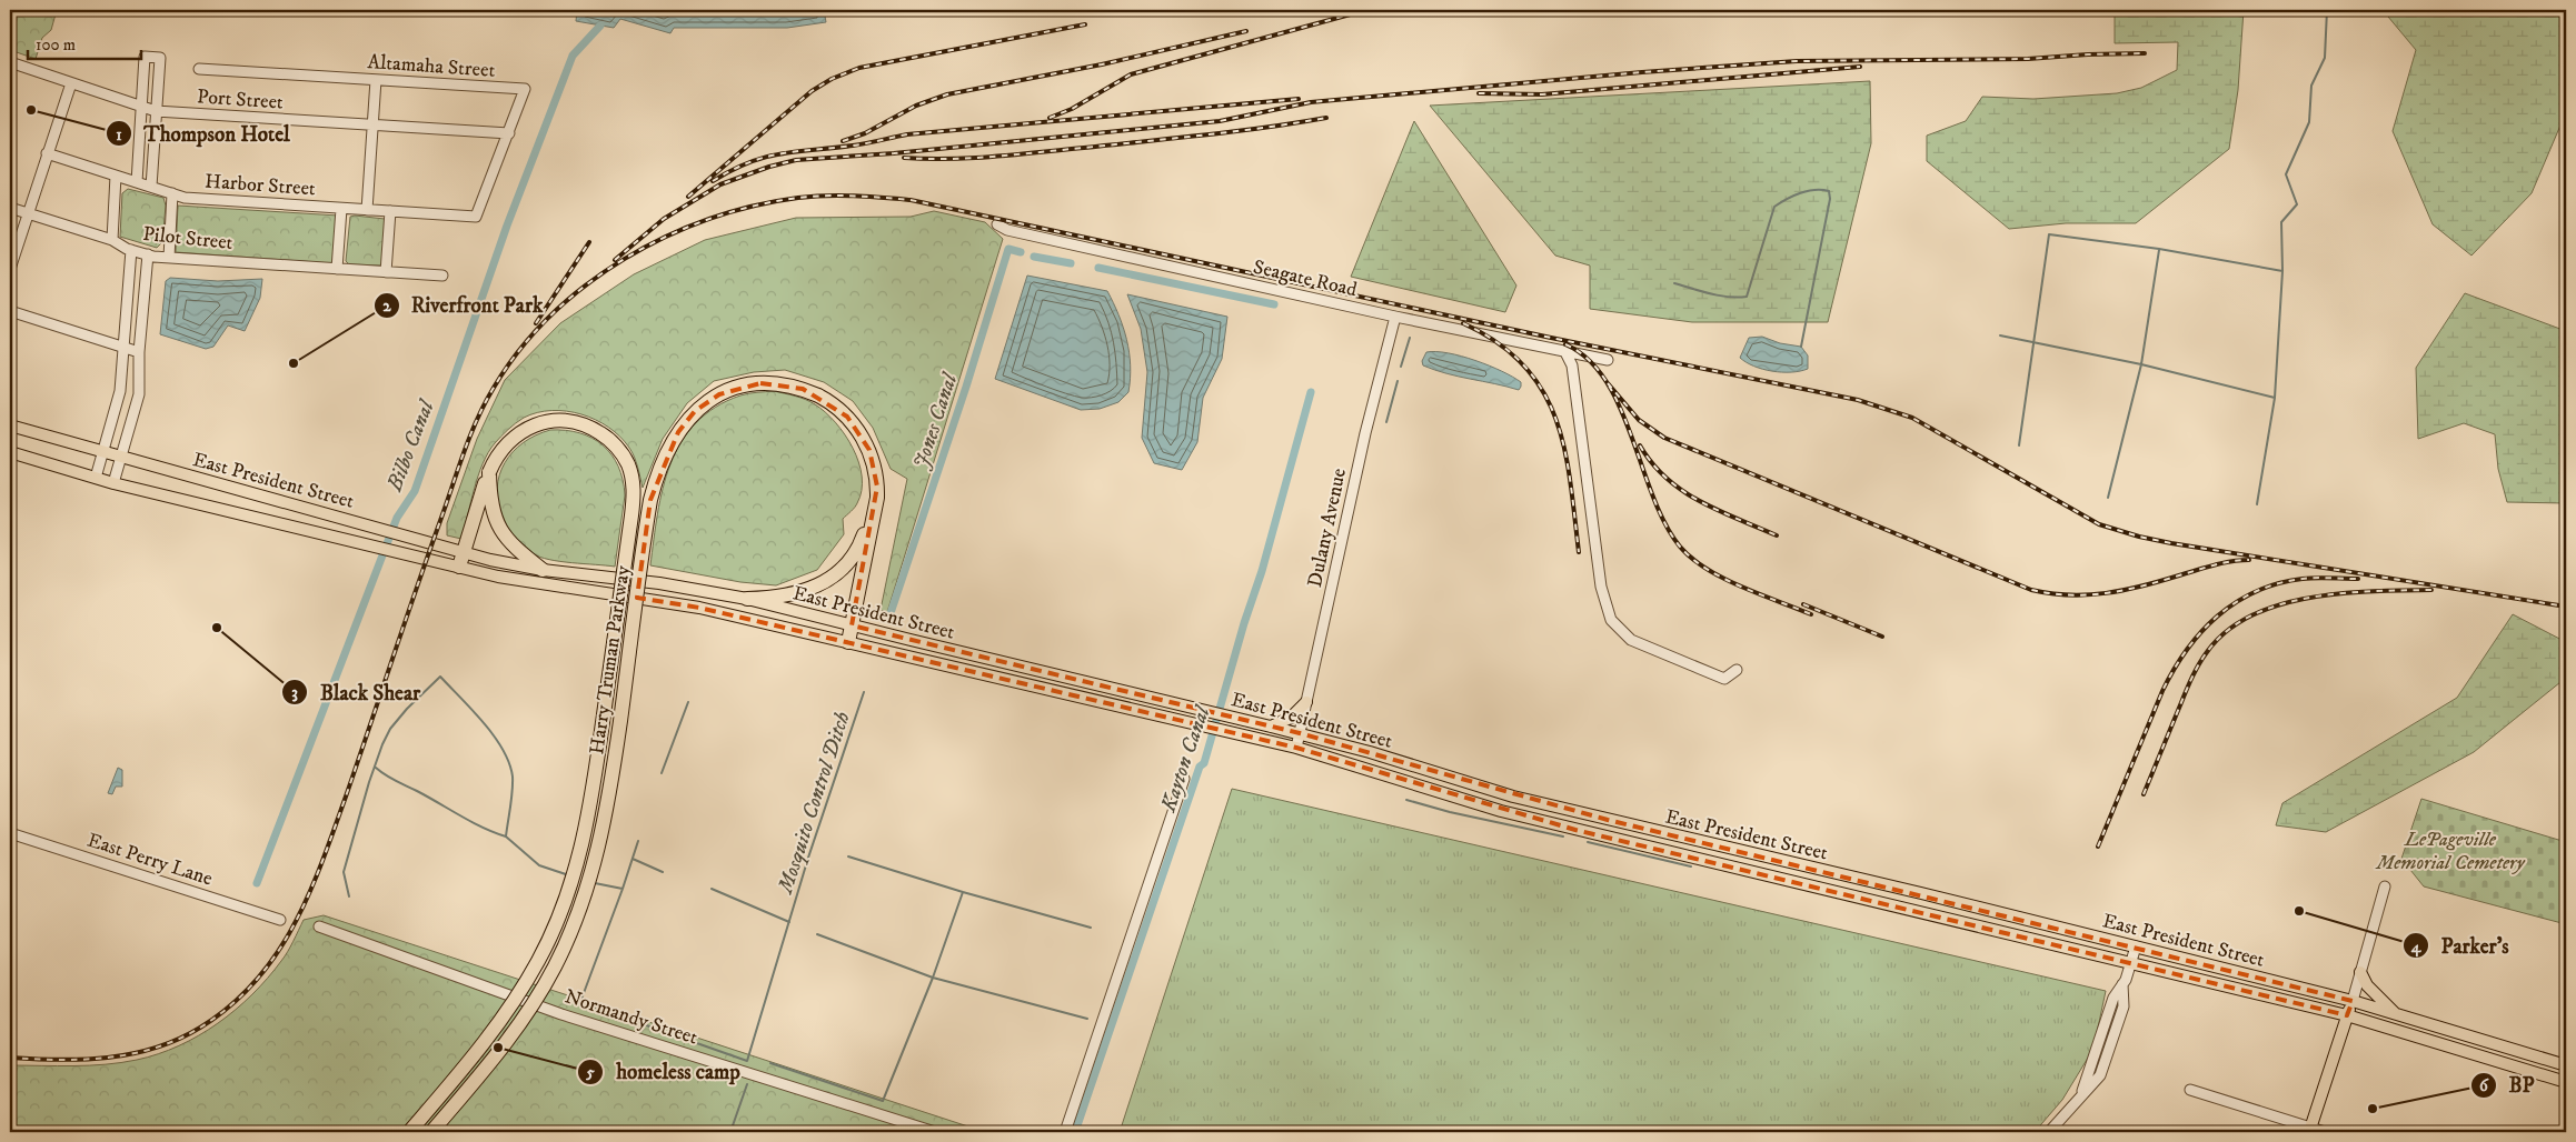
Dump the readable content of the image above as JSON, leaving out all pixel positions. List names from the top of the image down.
{
  "streets": {
    "highway": ["Harry Truman Parkway"],
    "main road": ["East President Street"],
    "street": [
      "Altamaha Street",
      "Port Street",
      "Harbor Street",
      "Pilot Street",
      "Seagate Road",
      "Dulany Avenue",
      "East Perry Lane",
      "Normandy Street"
    ]
  },
  "crossings": [
    ["Altamaha Street", "Port Street"],
    ["Altamaha Street", "Harbor Street"],
    ["Seagate Road", "Dulany Avenue"],
    ["East President Street", "Dulany Avenue"],
    ["East President Street", "Harry Truman Parkway"]
  ],
  "water": [
    "Jones Canal",
    "Bilbo Canal",
    "Kayton Canal",
    "Mosquito Control Ditch"
  ],
  "parks": ["LePageville Memorial Cemetery"],
  "places": [
    "Thompson Hotel",
    "Riverfront Park",
    "Black Shear",
    "Parker's",
    "homeless camp",
    "BP"
  ],
  "scale_bar": "100 m"
}
